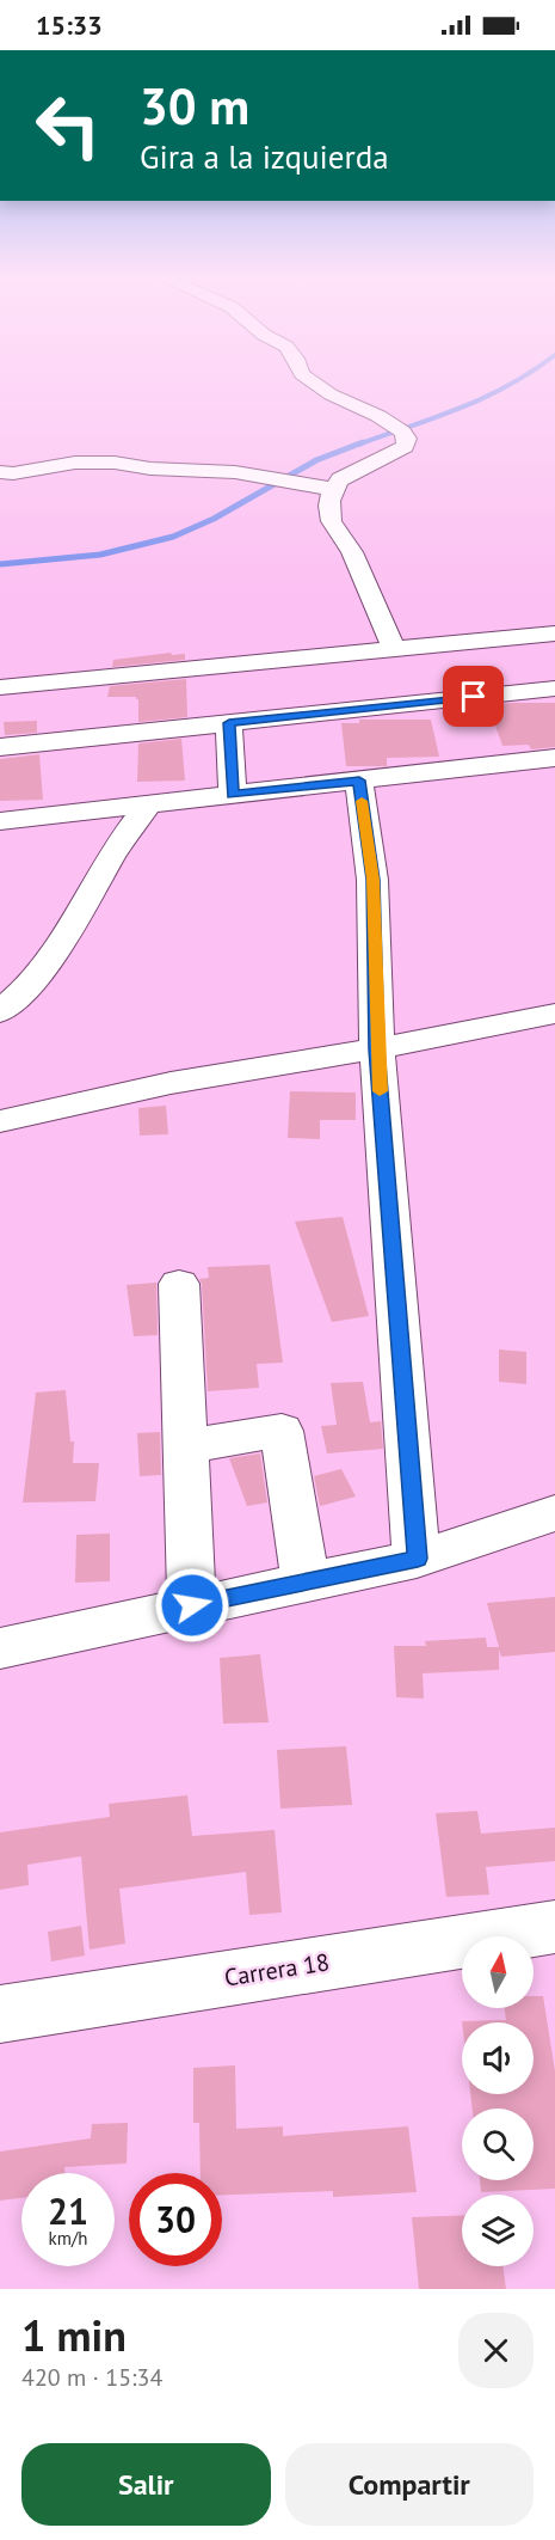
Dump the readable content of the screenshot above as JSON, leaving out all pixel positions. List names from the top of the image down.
{
  "streets": {
    "street": ["Carrera 18"]
  },
  "north": "top",
  "page": {
    "status": "15:33",
    "turn": ["30 m", "Gira a la izquierda"],
    "speed": "21 km/h",
    "limit": "30",
    "heading": ["1 min", "420 m · 15:34"],
    "buttons": ["Salir", "Compartir"]
  }
}
